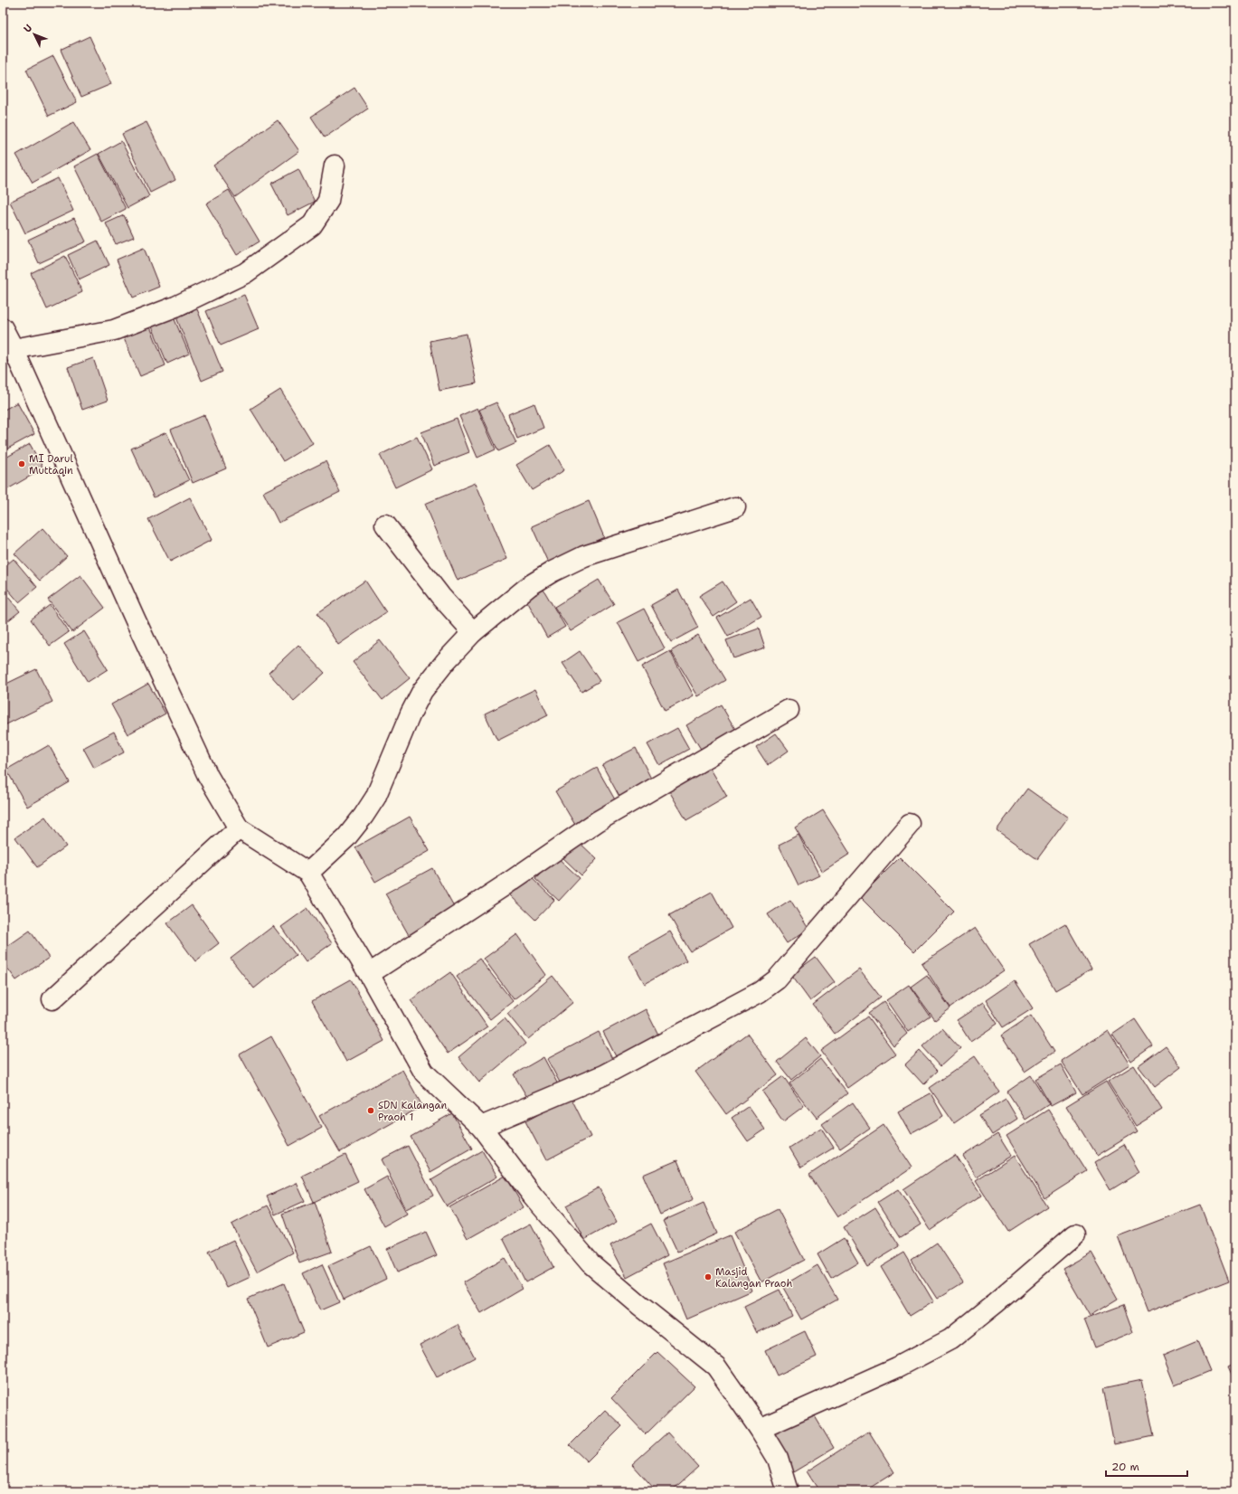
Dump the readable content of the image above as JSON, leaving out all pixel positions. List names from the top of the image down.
{
  "places": ["MI Darul Muttaqin", "SDN Kalangan Praoh 1", "Masjid Kalangan Praoh"],
  "scale_bar": "20 m",
  "north": "top left"
}
